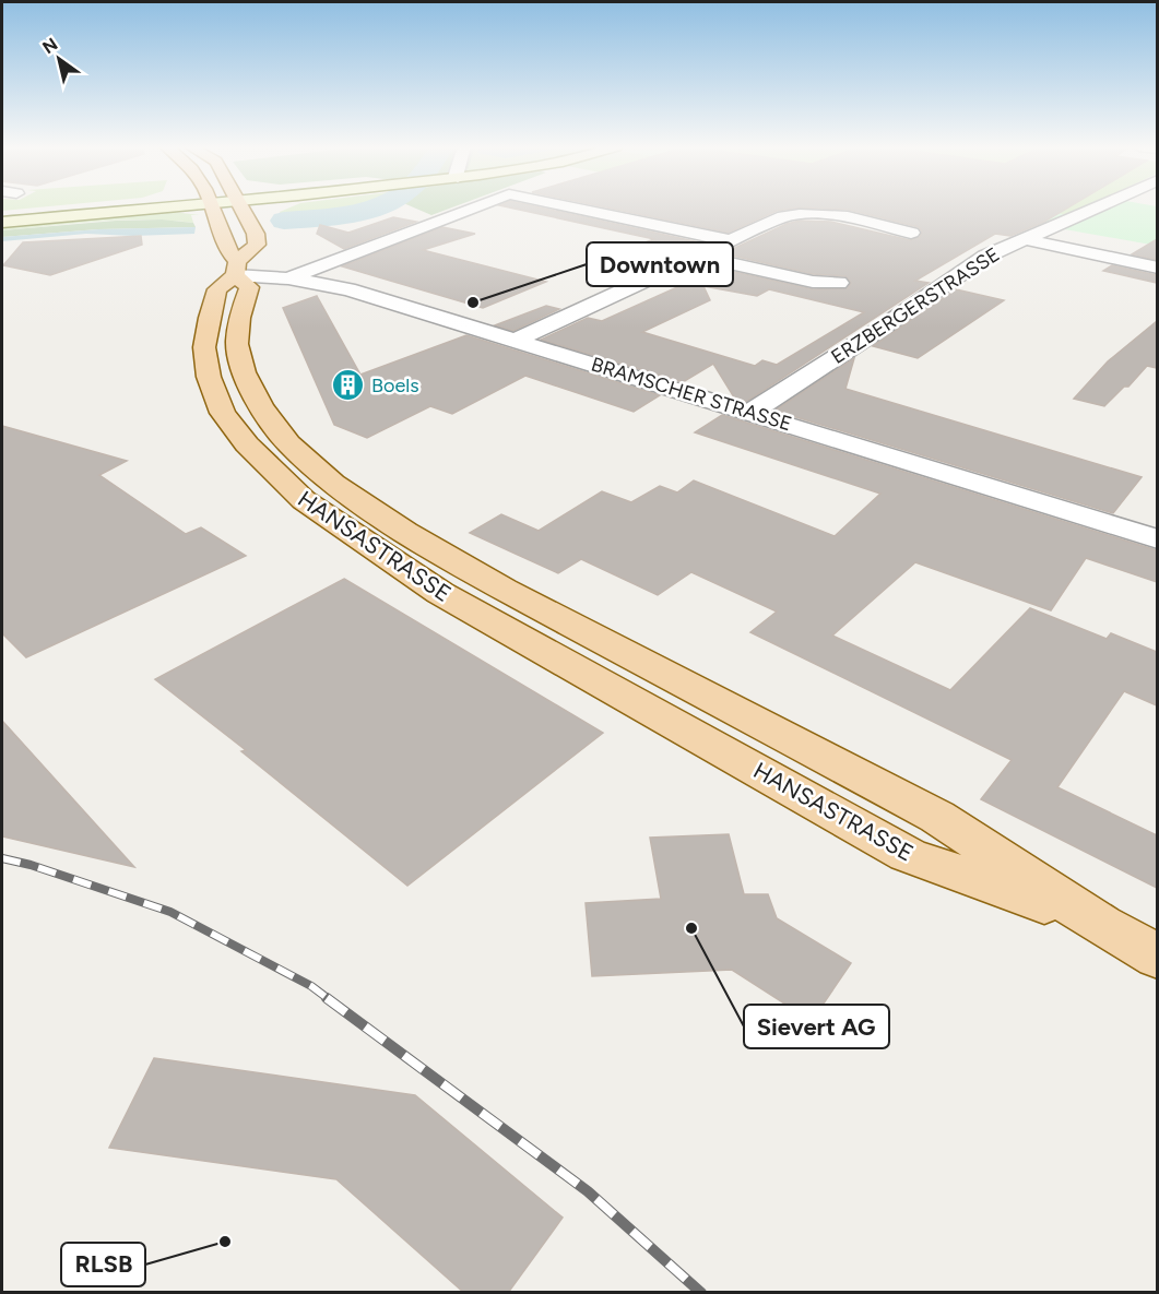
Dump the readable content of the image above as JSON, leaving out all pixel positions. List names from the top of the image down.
{
  "streets": {
    "main road": ["HANSASTRASSE"],
    "street": ["ERZBERGERSTRASSE", "BRAMSCHER STRASSE"]
  },
  "crossings": [
    ["ERZBERGERSTRASSE", "BRAMSCHER STRASSE"],
    ["BRAMSCHER STRASSE", "HANSASTRASSE"]
  ],
  "places": {
    "other": ["Downtown", "Sievert AG", "RLSB"],
    "building": ["Boels"]
  },
  "north": "top left"
}
